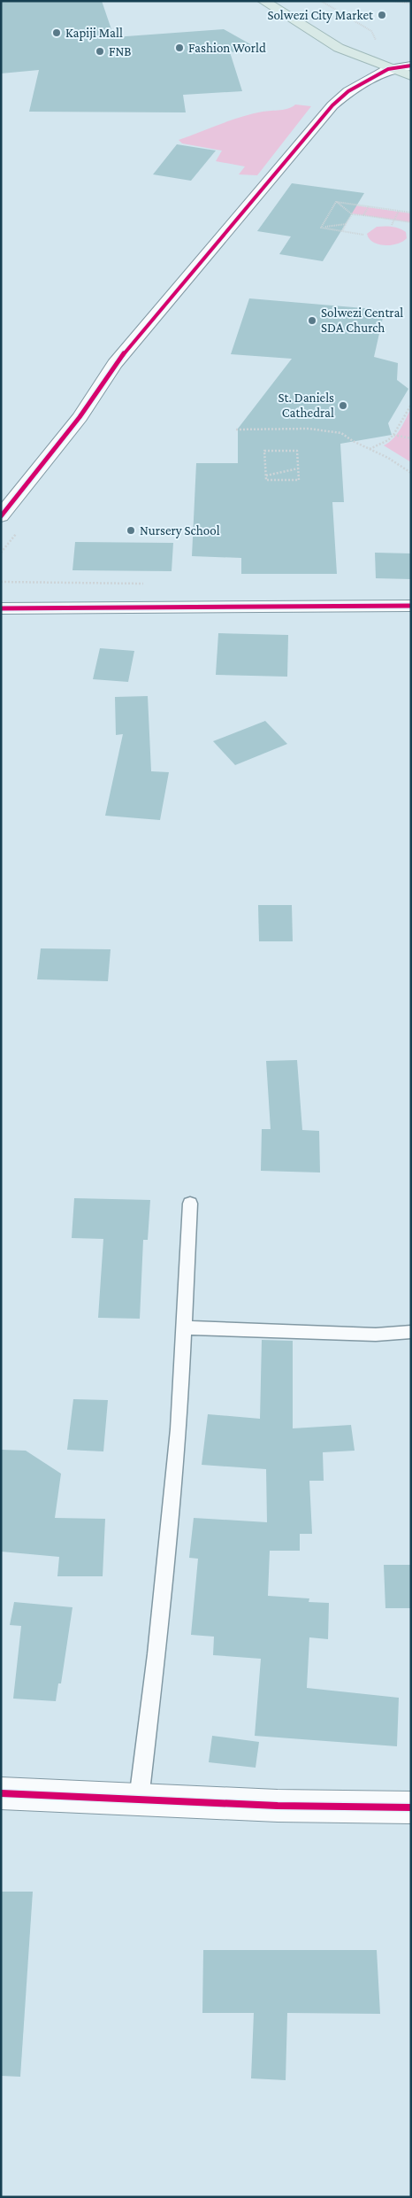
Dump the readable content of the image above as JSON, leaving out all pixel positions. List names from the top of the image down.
{
  "places": [
    "Solwezi City Market",
    "Kapiji Mall",
    "Fashion World",
    "FNB",
    "Solwezi Central SDA Church",
    "St. Daniels Cathedral",
    "Nursery School"
  ]
}
